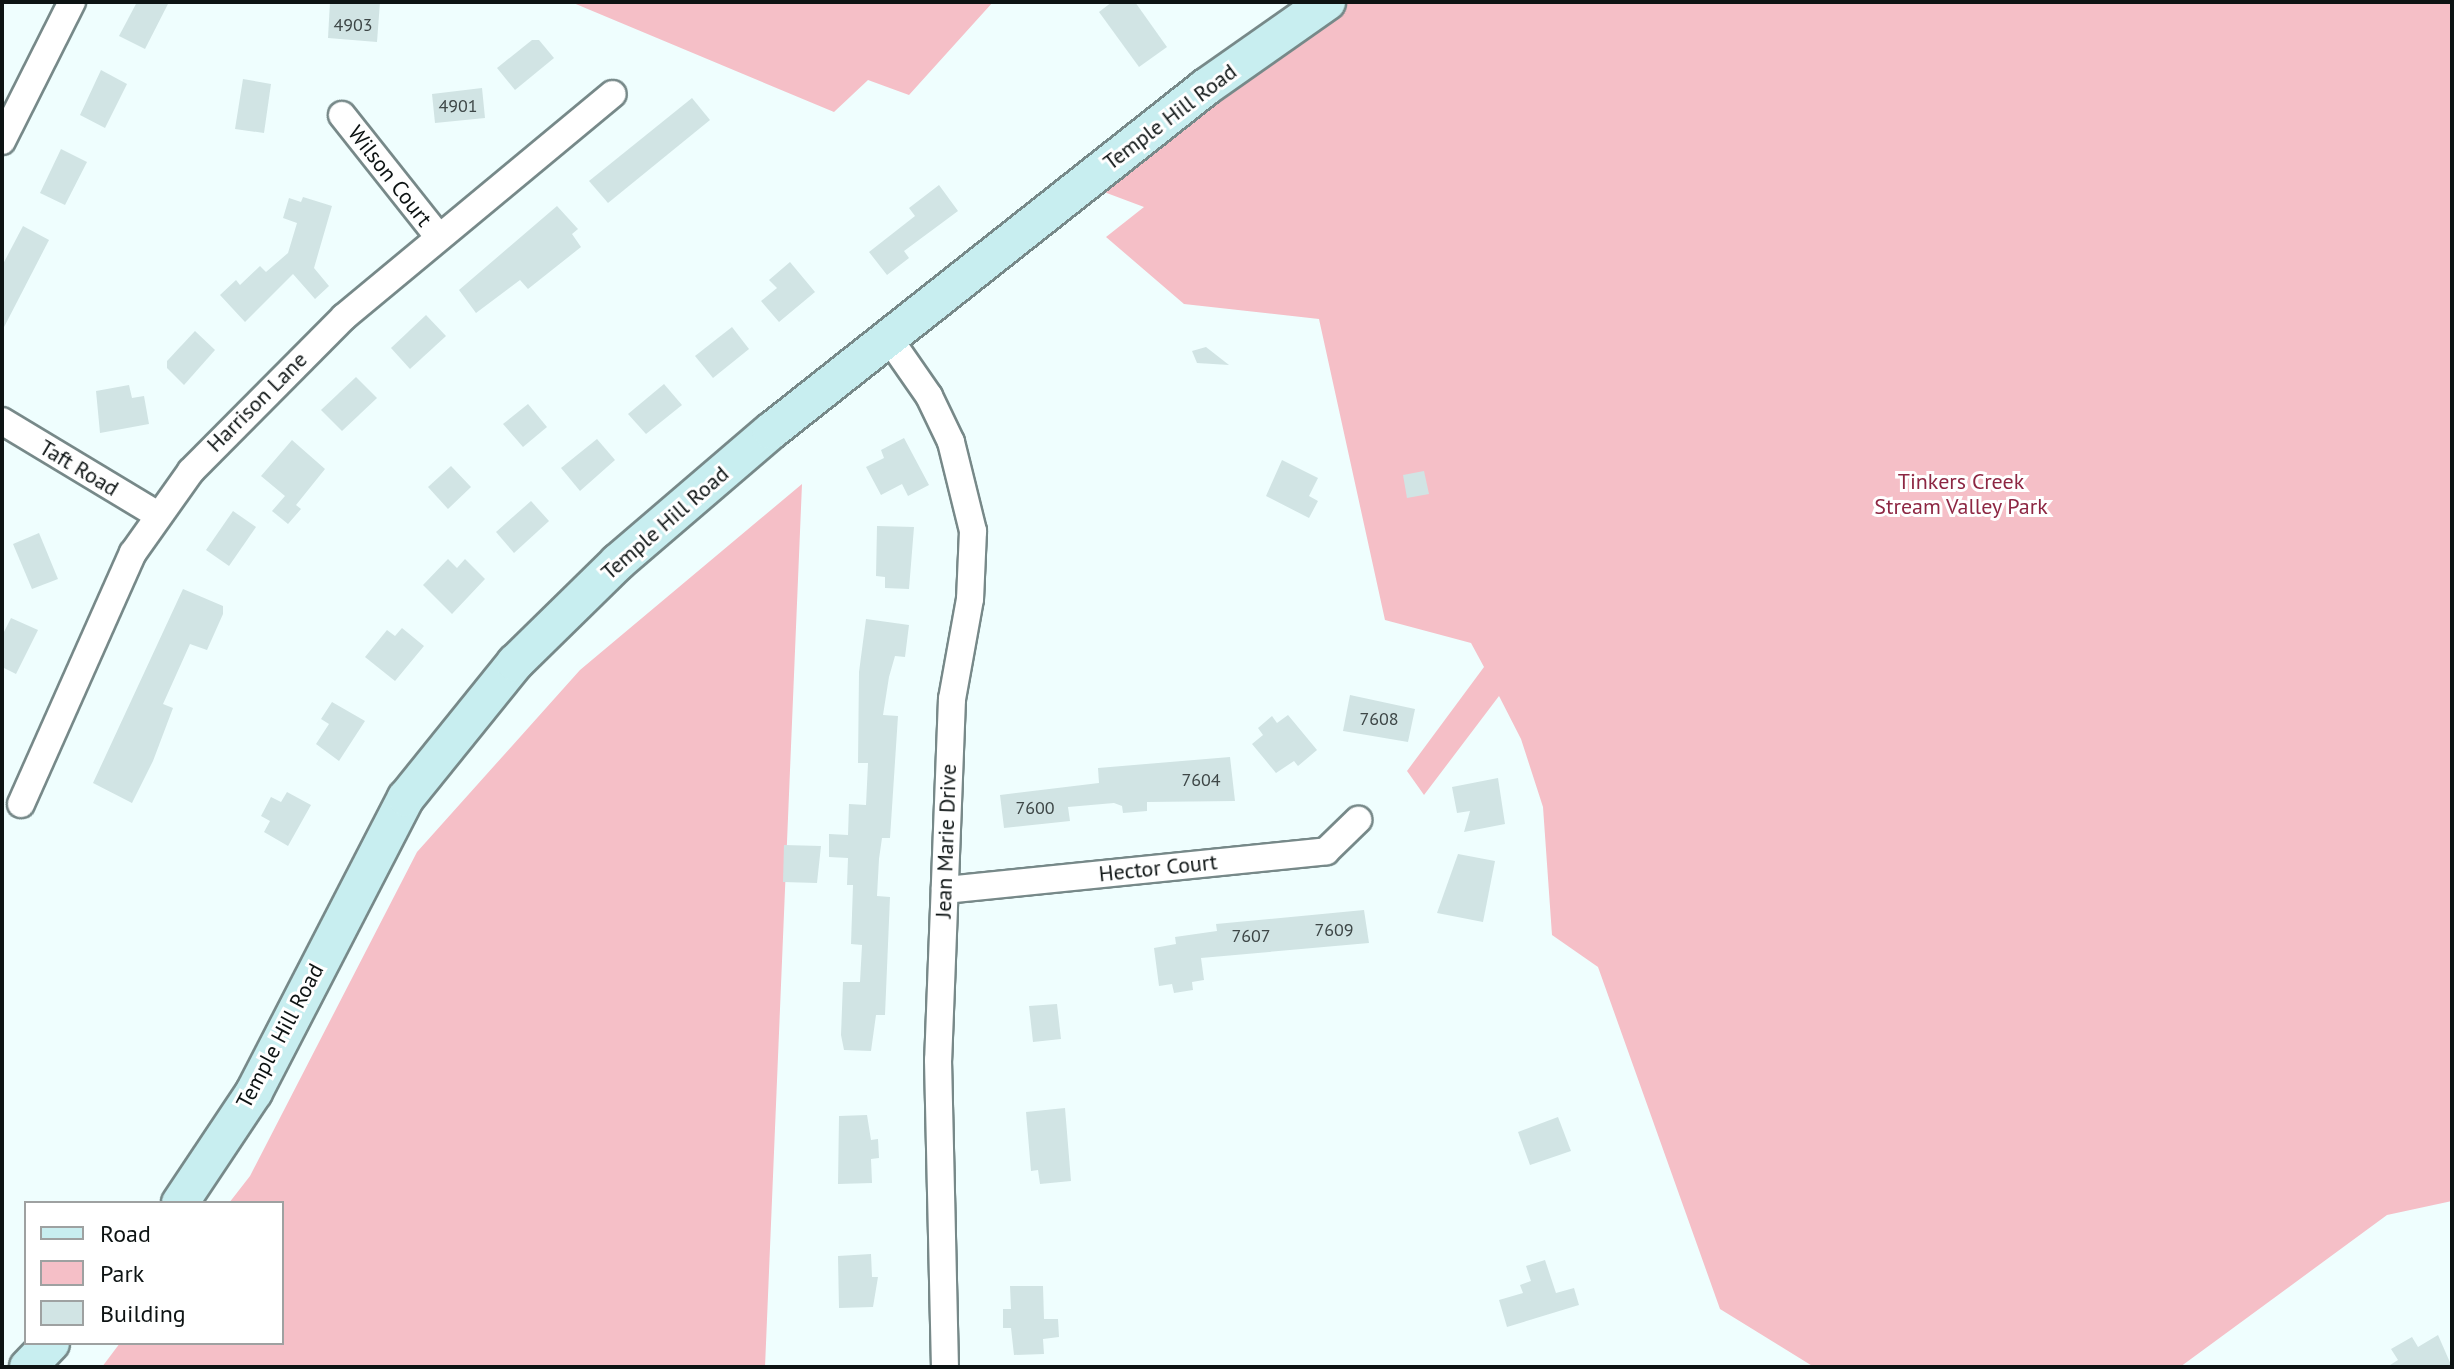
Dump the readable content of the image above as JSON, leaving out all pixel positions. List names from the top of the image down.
{
  "streets": {
    "main road": ["Temple Hill Road"],
    "street": [
      "Wilson Court",
      "Harrison Lane",
      "Taft Road",
      "Jean Marie Drive",
      "Hector Court"
    ]
  },
  "crossings": [
    ["Temple Hill Road", "Jean Marie Drive"],
    ["Wilson Court", "Harrison Lane"],
    ["Harrison Lane", "Taft Road"],
    ["Jean Marie Drive", "Hector Court"]
  ],
  "parks": ["Tinkers Creek Stream Valley Park"],
  "house_numbers": [
    "4903",
    "4901",
    "7608",
    "7604",
    "7600",
    "7609",
    "7607"
  ],
  "legend": ["Road", "Park", "Building"]
}
